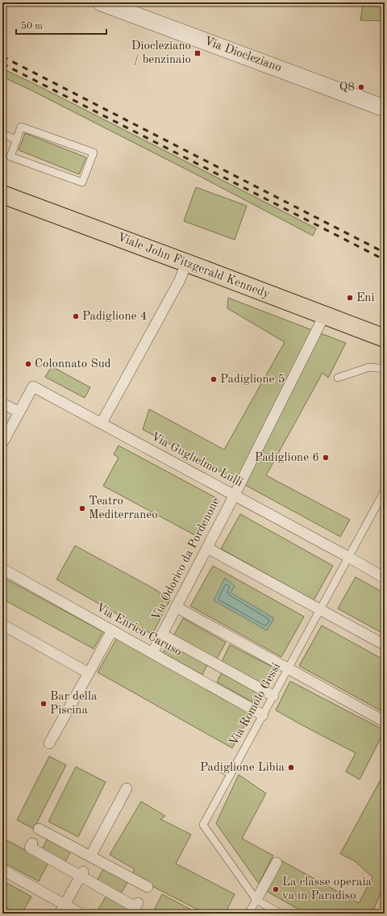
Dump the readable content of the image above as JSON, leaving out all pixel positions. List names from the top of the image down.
{
  "streets": {
    "main road": ["Viale John Fitzgerald Kennedy"],
    "street": [
      "Via Diocleziano",
      "Via Guglielmo Lulli",
      "Via Odorico da Pordenone",
      "Via Enrico Caruso"
    ],
    "lane": ["Via Romolo Gessi"]
  },
  "crossings": [
    ["Viale John Fitzgerald Kennedy", "Via Odorico da Pordenone"],
    ["Via Guglielmo Lulli", "Via Odorico da Pordenone"],
    ["Via Guglielmo Lulli", "Via Romolo Gessi"],
    ["Via Odorico da Pordenone", "Via Enrico Caruso"],
    ["Via Enrico Caruso", "Via Romolo Gessi"]
  ],
  "places": {
    "transit": ["Diocleziano / benzinaio"],
    "other": [
      "Q8",
      "Eni",
      "Padiglione 4",
      "Colonnato Sud",
      "Padiglione 5",
      "Padiglione 6",
      "Teatro Mediterraneo",
      "Bar della Piscina",
      "Padiglione Libia",
      "La classe operaia va in Paradiso"
    ]
  },
  "scale_bar": "50 m"
}
